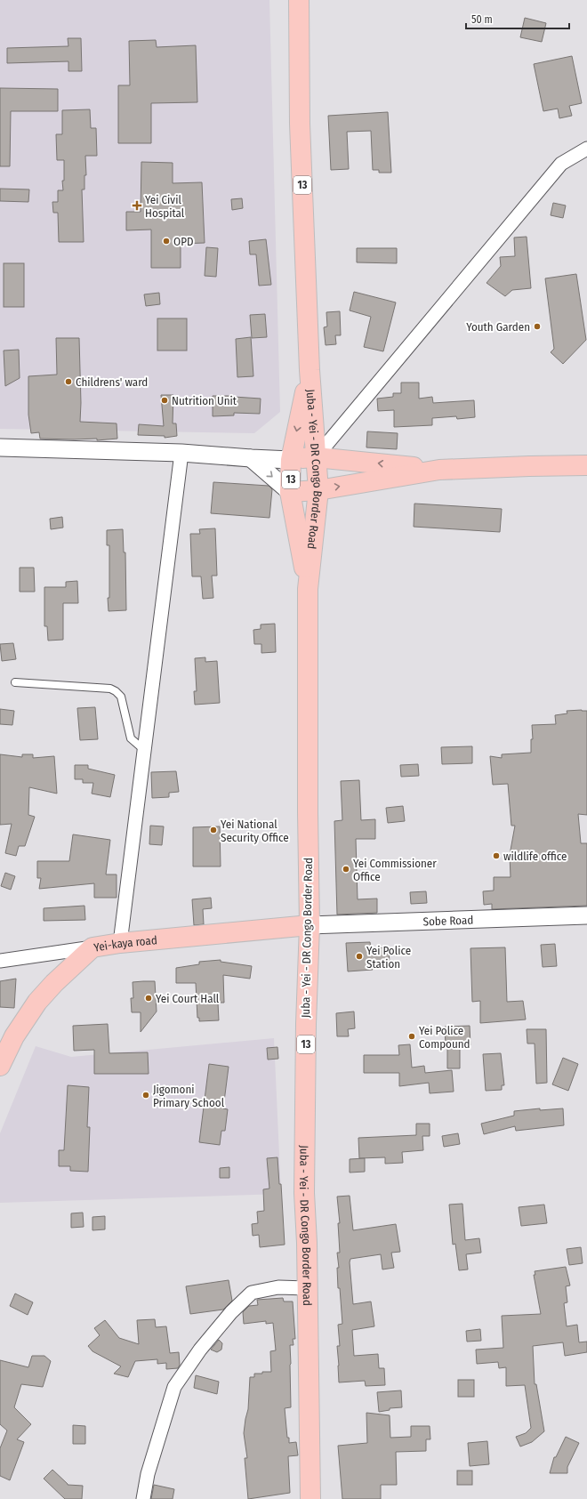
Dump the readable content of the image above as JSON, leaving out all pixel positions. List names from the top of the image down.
{
  "streets": {
    "main road": ["13", "Juba - Yei - DR Congo Border Road", "Yei-kaya road"],
    "street": ["Sobe Road"]
  },
  "crossings": [
    ["Juba - Yei - DR Congo Border Road", "Sobe Road"],
    ["Juba - Yei - DR Congo Border Road", "Yei-kaya road"],
    ["Sobe Road", "Yei-kaya road"]
  ],
  "places": {
    "health": ["Yei Civil Hospital"],
    "other": [
      "OPD",
      "Youth Garden",
      "Childrens' ward",
      "Nutrition Unit",
      "Yei National Security Office",
      "wildlife office",
      "Yei Commissioner Office",
      "Yei Police Station",
      "Yei Court Hall",
      "Yei Police Compound",
      "Jigomoni Primary School"
    ]
  },
  "scale_bar": "50 m"
}
